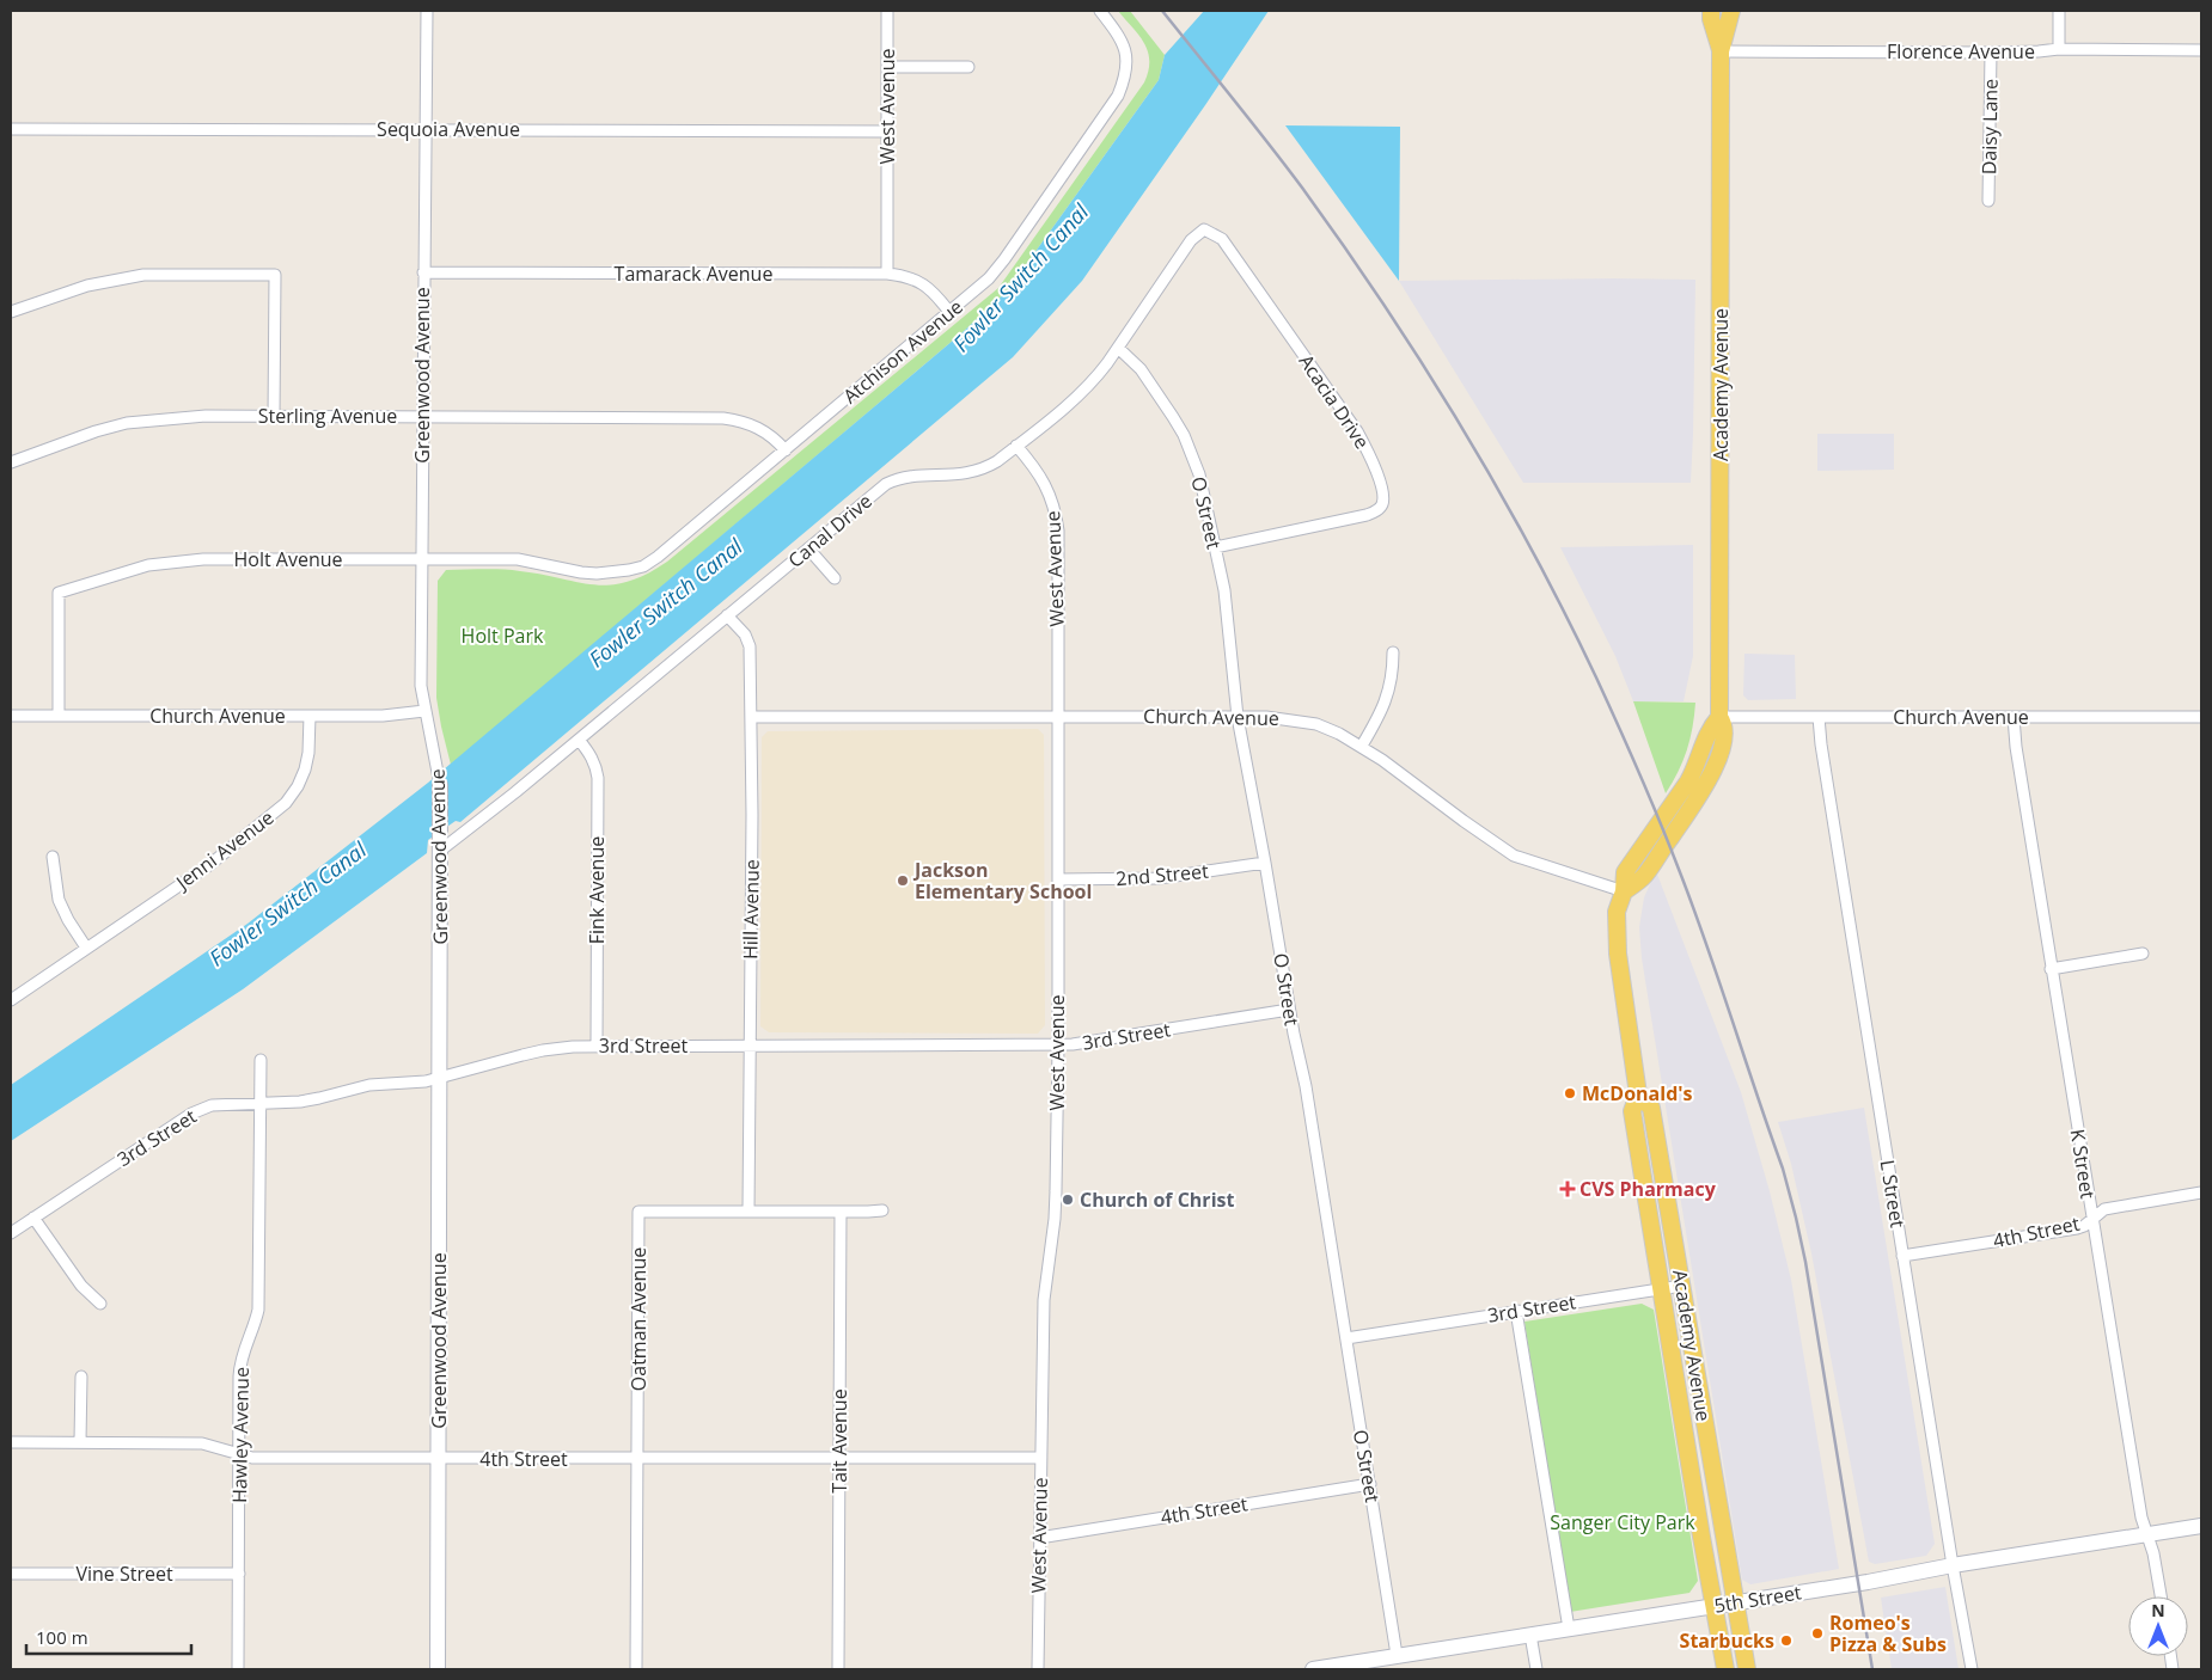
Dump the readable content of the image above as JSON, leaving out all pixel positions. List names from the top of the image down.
{
  "streets": {
    "main road": ["Academy Avenue"],
    "street": [
      "Florence Avenue",
      "West Avenue",
      "Daisy Lane",
      "Sequoia Avenue",
      "Tamarack Avenue",
      "Atchison Avenue",
      "Greenwood Avenue",
      "Acacia Drive",
      "Sterling Avenue",
      "O Street",
      "Canal Drive",
      "Holt Avenue",
      "Church Avenue",
      "Jenni Avenue",
      "2nd Street",
      "Fink Avenue",
      "Hill Avenue",
      "3rd Street",
      "K Street",
      "L Street",
      "4th Street",
      "Oatman Avenue",
      "Hawley Avenue",
      "Tait Avenue",
      "Vine Street",
      "5th Street"
    ]
  },
  "crossings": [
    ["Florence Avenue", "Daisy Lane"],
    ["Florence Avenue", "Academy Avenue"],
    ["West Avenue", "Sequoia Avenue"],
    ["West Avenue", "Tamarack Avenue"],
    ["West Avenue", "Canal Drive"],
    ["West Avenue", "Church Avenue"],
    ["West Avenue", "2nd Street"],
    ["West Avenue", "3rd Street"],
    ["West Avenue", "4th Street"],
    ["Sequoia Avenue", "Greenwood Avenue"],
    ["Tamarack Avenue", "Atchison Avenue"],
    ["Tamarack Avenue", "Greenwood Avenue"],
    ["Atchison Avenue", "Sterling Avenue"],
    ["Atchison Avenue", "Holt Avenue"],
    ["Greenwood Avenue", "Sterling Avenue"],
    ["Greenwood Avenue", "Canal Drive"],
    ["Greenwood Avenue", "Holt Avenue"],
    ["Greenwood Avenue", "Church Avenue"],
    ["Greenwood Avenue", "3rd Street"],
    ["Greenwood Avenue", "4th Street"],
    ["Academy Avenue", "Church Avenue"],
    ["Academy Avenue", "3rd Street"],
    ["Academy Avenue", "5th Street"],
    ["Acacia Drive", "O Street"],
    ["Acacia Drive", "Canal Drive"],
    ["O Street", "Canal Drive"],
    ["O Street", "Church Avenue"],
    ["O Street", "2nd Street"],
    ["O Street", "3rd Street"],
    ["O Street", "4th Street"],
    ["O Street", "5th Street"],
    ["Canal Drive", "Fink Avenue"],
    ["Canal Drive", "Hill Avenue"],
    ["Holt Avenue", "Church Avenue"],
    ["Church Avenue", "Jenni Avenue"],
    ["Church Avenue", "Hill Avenue"],
    ["Church Avenue", "K Street"],
    ["Church Avenue", "L Street"],
    ["Fink Avenue", "3rd Street"],
    ["Hill Avenue", "3rd Street"],
    ["Hill Avenue", "Oatman Avenue"],
    ["3rd Street", "Hawley Avenue"],
    ["K Street", "4th Street"],
    ["K Street", "5th Street"],
    ["L Street", "4th Street"],
    ["L Street", "5th Street"],
    ["4th Street", "Oatman Avenue"],
    ["4th Street", "Hawley Avenue"],
    ["4th Street", "Tait Avenue"],
    ["Oatman Avenue", "Tait Avenue"],
    ["Hawley Avenue", "Vine Street"]
  ],
  "water": ["Fowler Switch Canal"],
  "parks": ["Holt Park", "Sanger City Park"],
  "places": {
    "other": [
      "Jackson Elementary School",
      "McDonald's",
      "Church of Christ",
      "Romeo's Pizza & Subs",
      "Starbucks"
    ],
    "health": ["CVS Pharmacy"]
  },
  "scale_bar": "100 m",
  "north": "top"
}
